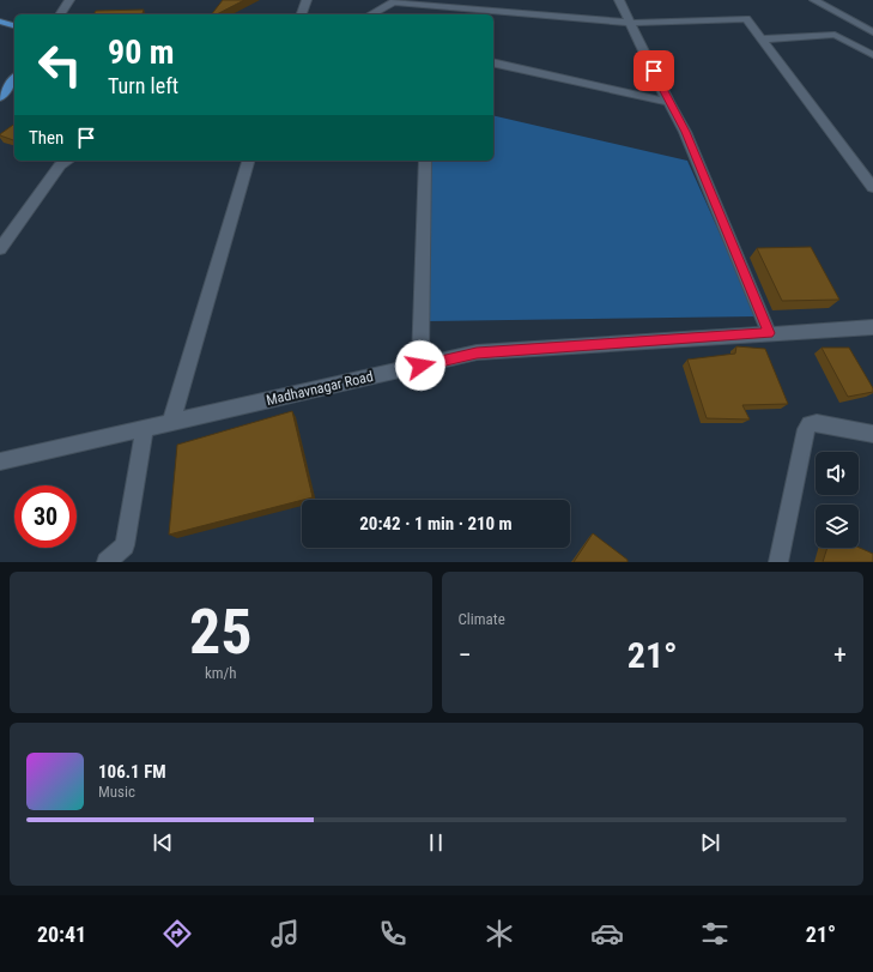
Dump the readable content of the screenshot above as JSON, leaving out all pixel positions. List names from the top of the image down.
{
  "streets": {
    "street": ["Madhavnagar Road"]
  },
  "page": {
    "turn": ["90 m", "Turn left"],
    "then": "Then",
    "limit": "30",
    "trip": "20:42 · 1 min · 210 m",
    "tile": [
      ["25", "km/h"],
      "Climate"
    ],
    "heat": ["−", "21°", "+"],
    "song": ["106.1 FM", "Music"],
    "tabs": ["20:41", "21°"]
  }
}
